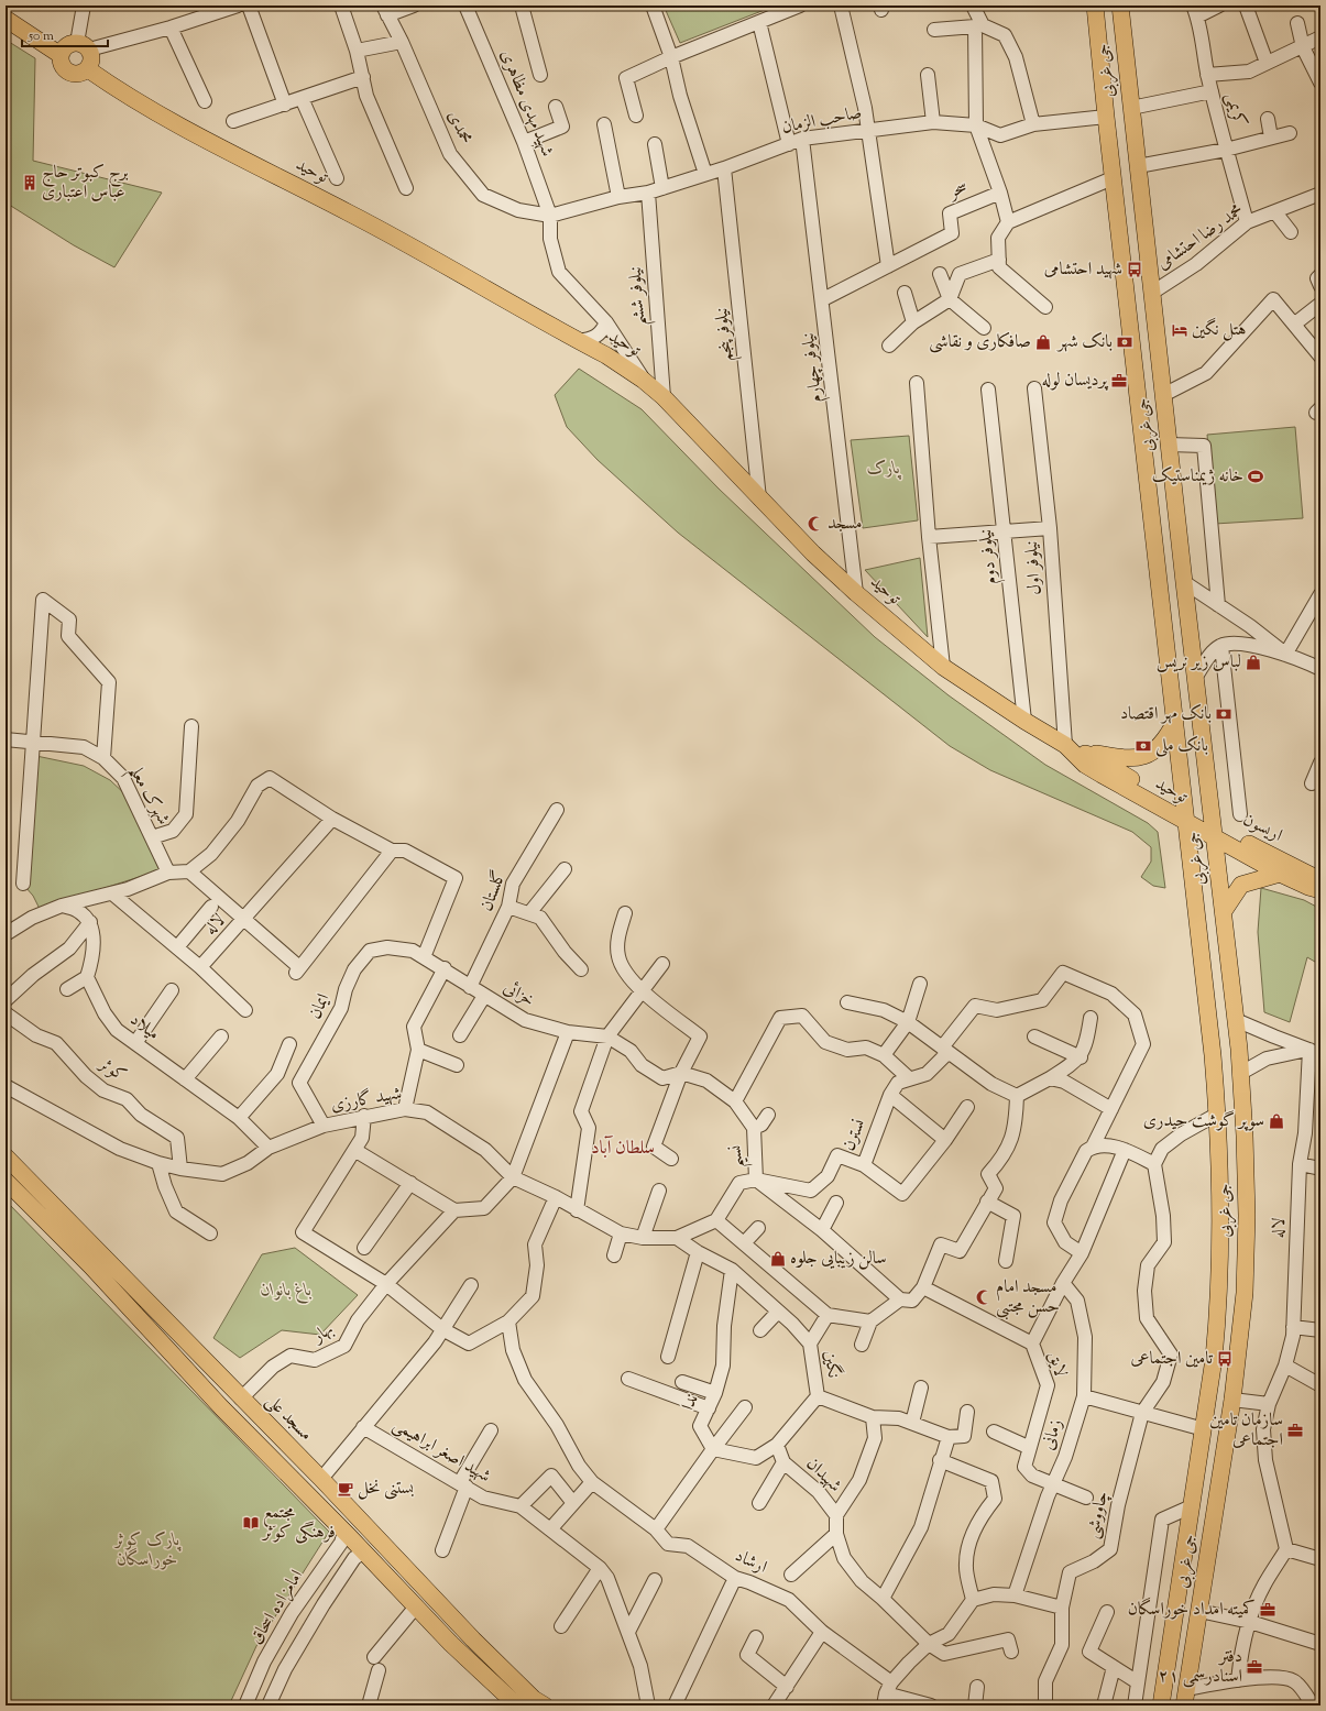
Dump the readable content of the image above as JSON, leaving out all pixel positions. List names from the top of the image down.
{
  "streets": {
    "main road": [
      "جی غربی",
      "توحید",
      "اریسون",
      "مسجد علی"
    ],
    "street": [
      "شهید مهدی مظاهری",
      "کریمی",
      "صاحب الزمان",
      "محمدی",
      "سحر",
      "محمد رضا احتشامی",
      "نیلوفر ششم",
      "نیلوفر پنجم",
      "نیلوفر چهارم",
      "نیلوفر دوم",
      "نیلوفر اول",
      "شهرک معلم",
      "گلستان",
      "لاله",
      "خزائی",
      "ایمان",
      "میلاد",
      "کوثر",
      "شهید گارزی",
      "نسترن",
      "نسیم",
      "بهار",
      "نگین",
      "لایق",
      "ندا",
      "زمانی",
      "شهید اصغر ابراهیمی",
      "شهیدان",
      "چاووشی",
      "ارشاد",
      "امامزاده اسحاق"
    ]
  },
  "crossings": [
    ["جی غربی", "صاحب الزمان"],
    ["جی غربی", "توحید"],
    ["جی غربی", "محمد رضا احتشامی"],
    ["جی غربی", "اریسون"],
    ["شهید مهدی مظاهری", "صاحب الزمان"],
    ["شهید مهدی مظاهری", "محمدی"],
    ["شهید مهدی مظاهری", "توحید"],
    ["کریمی", "محمد رضا احتشامی"],
    ["صاحب الزمان", "محمدی"],
    ["صاحب الزمان", "نیلوفر ششم"],
    ["صاحب الزمان", "نیلوفر پنجم"],
    ["صاحب الزمان", "نیلوفر چهارم"],
    ["توحید", "نیلوفر ششم"],
    ["توحید", "نیلوفر پنجم"],
    ["توحید", "نیلوفر چهارم"],
    ["توحید", "نیلوفر دوم"],
    ["توحید", "نیلوفر اول"],
    ["توحید", "اریسون"],
    ["سحر", "نیلوفر چهارم"],
    ["گلستان", "خزائی"],
    ["خزائی", "ایمان"],
    ["ایمان", "شهید گارزی"],
    ["میلاد", "شهید گارزی"],
    ["کوثر", "شهید گارزی"],
    ["شهید گارزی", "نگین"],
    ["نسترن", "نسیم"],
    ["بهار", "مسجد علی"],
    ["نگین", "ندا"],
    ["لایق", "زمانی"]
  ],
  "districts": ["سلطان آباد"],
  "parks": ["پارک", "باغ بانوان", "پارک کوثر خوراسگان"],
  "places": {
    "building": ["برج کبوتر حاج عباس اعتباری"],
    "bus stop": ["شهید احتشامی", "تامین اجتماعی"],
    "hotel": ["هتل نگین"],
    "shop": [
      "صافکاری و نقاشی",
      "لباس زیر نریس",
      "سوپر گوشت حیدری",
      "سالن زیبایی جلوه"
    ],
    "bank": ["بانک شهر", "بانک مهر اقتصاد", "بانک ملی"],
    "office": [
      "پردیسان لوله",
      "سازمان تامین اجتماعی",
      "کمیته امداد خوراسگان",
      "دفتر اسنادرسمی ۲۱"
    ],
    "sports": ["خانه ژیمناستیک"],
    "mosque": ["مسجد", "مسجد امام حسن مجتبی"],
    "cafe": ["بستنی نخل"],
    "library": ["مجتمع فرهنگی کوثر"]
  },
  "scale_bar": "50 m"
}
